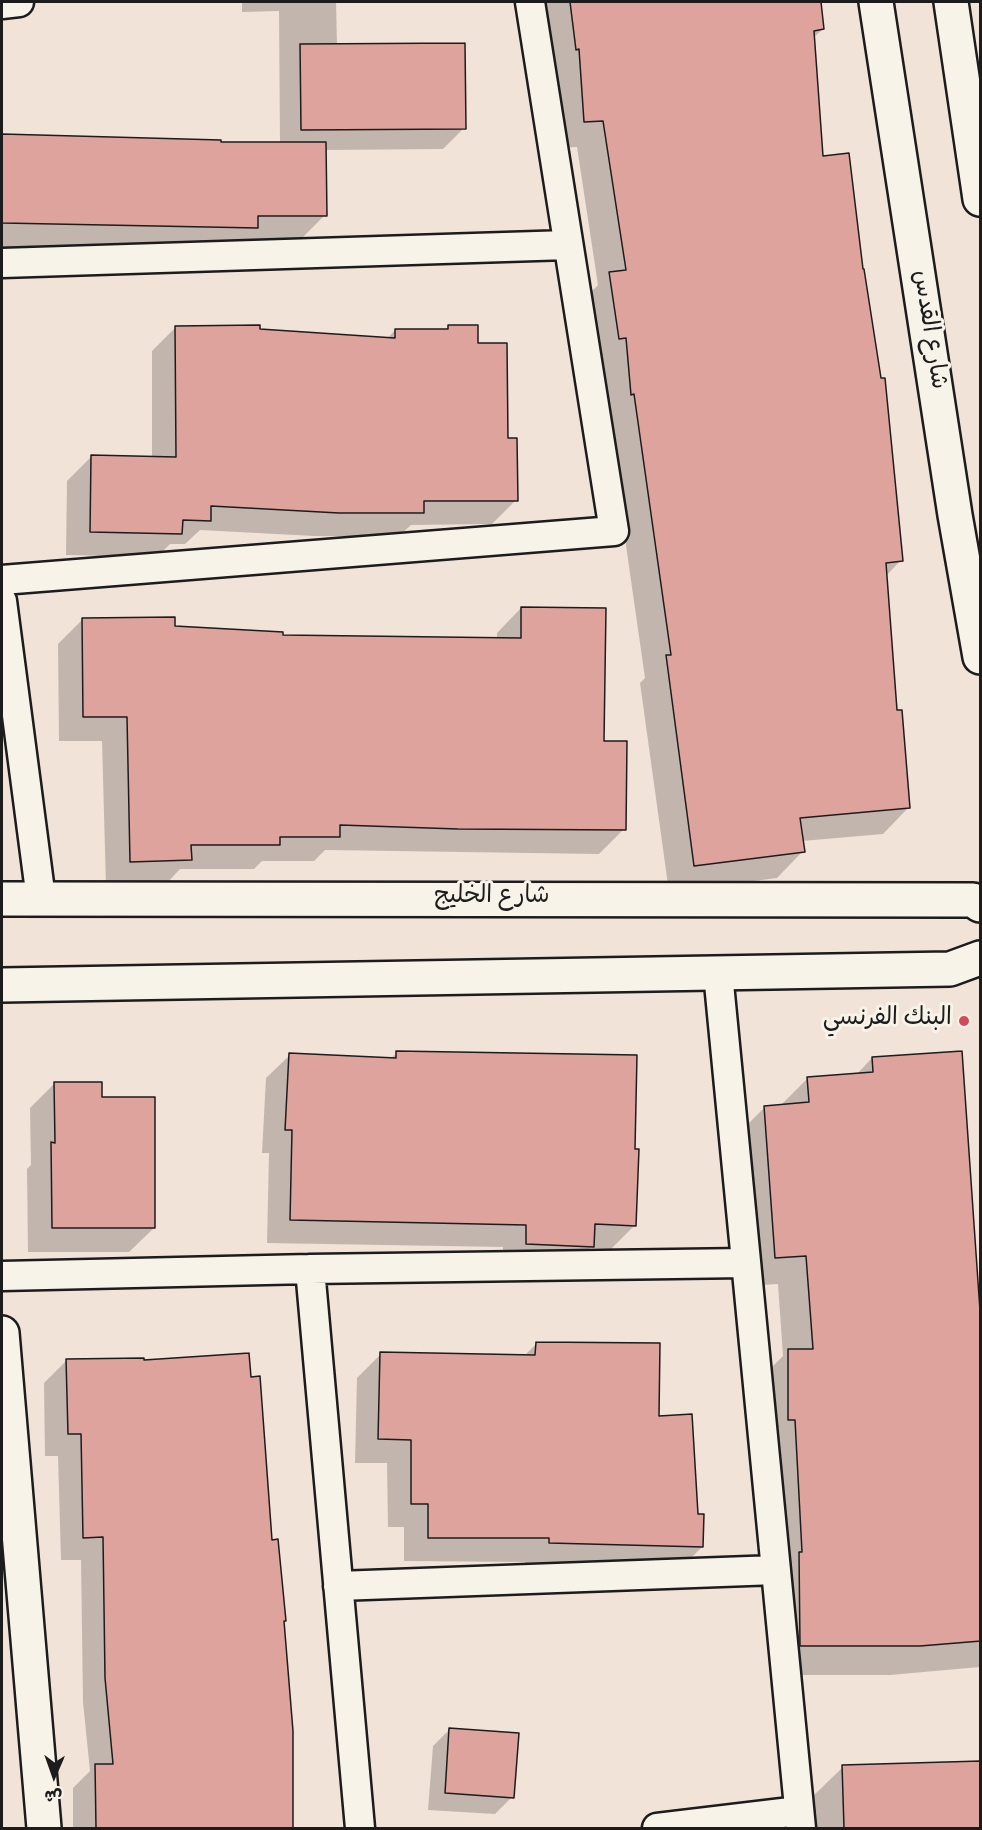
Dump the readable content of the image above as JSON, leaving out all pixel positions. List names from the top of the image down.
{
  "streets": {
    "street": ["شارع القدس", "شارع الخليج"]
  },
  "places": ["البنك الفرنسي"],
  "north": "bottom"
}
